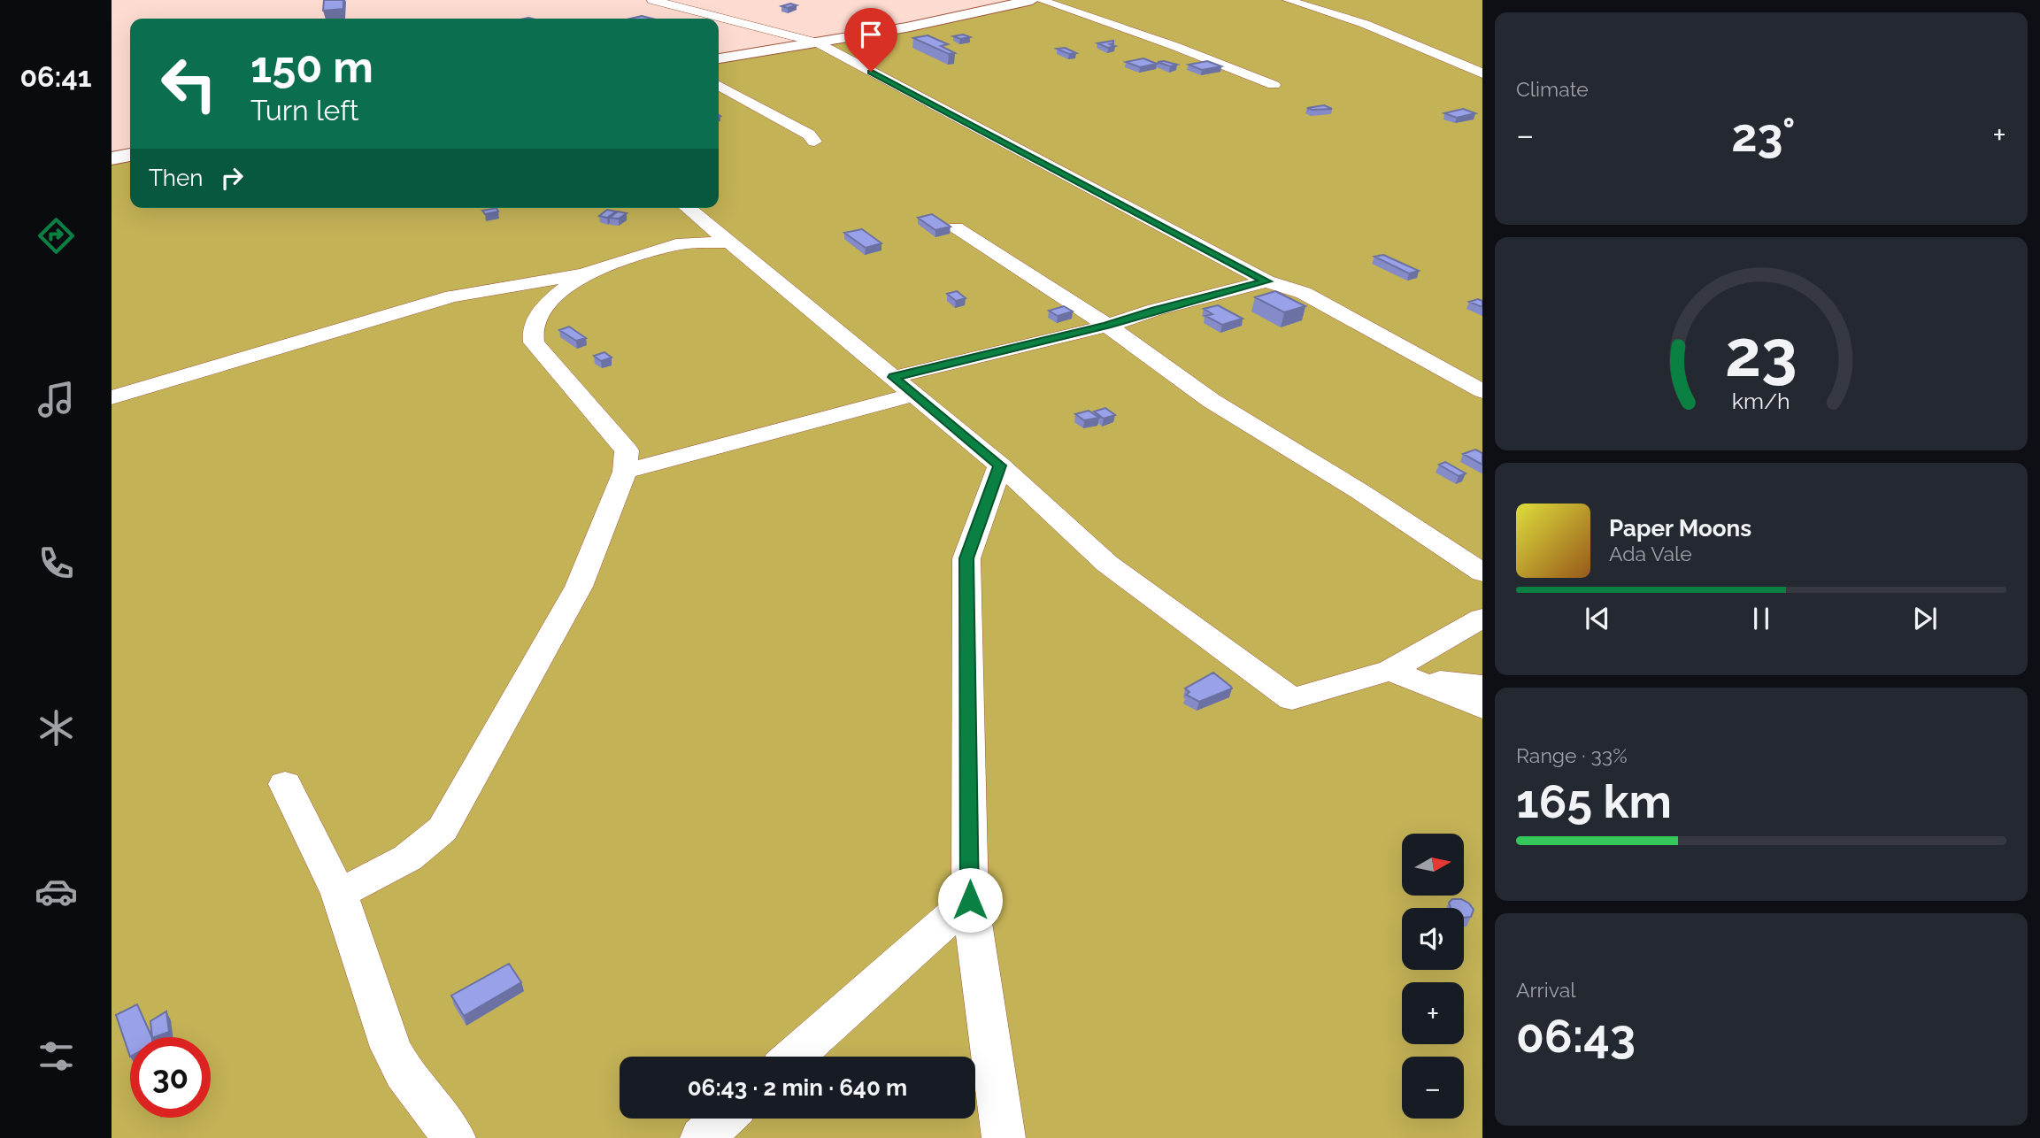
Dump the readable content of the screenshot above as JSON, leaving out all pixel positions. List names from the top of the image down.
{
  "north": "right",
  "page": {
    "tabs": "06:41",
    "tile": [
      "Climate",
      ["Range · 33%", "165 km"],
      ["Arrival", "06:43"]
    ],
    "turn": ["150 m", "Turn left"],
    "heat": ["−", "23°", "+"],
    "then": "Then",
    "song": ["Paper Moons", "Ada Vale"],
    "map_buttons": ["+", "−"],
    "limit": "30",
    "trip": "06:43 · 2 min · 640 m",
    "gauge": ["23", "km/h"]
  }
}
